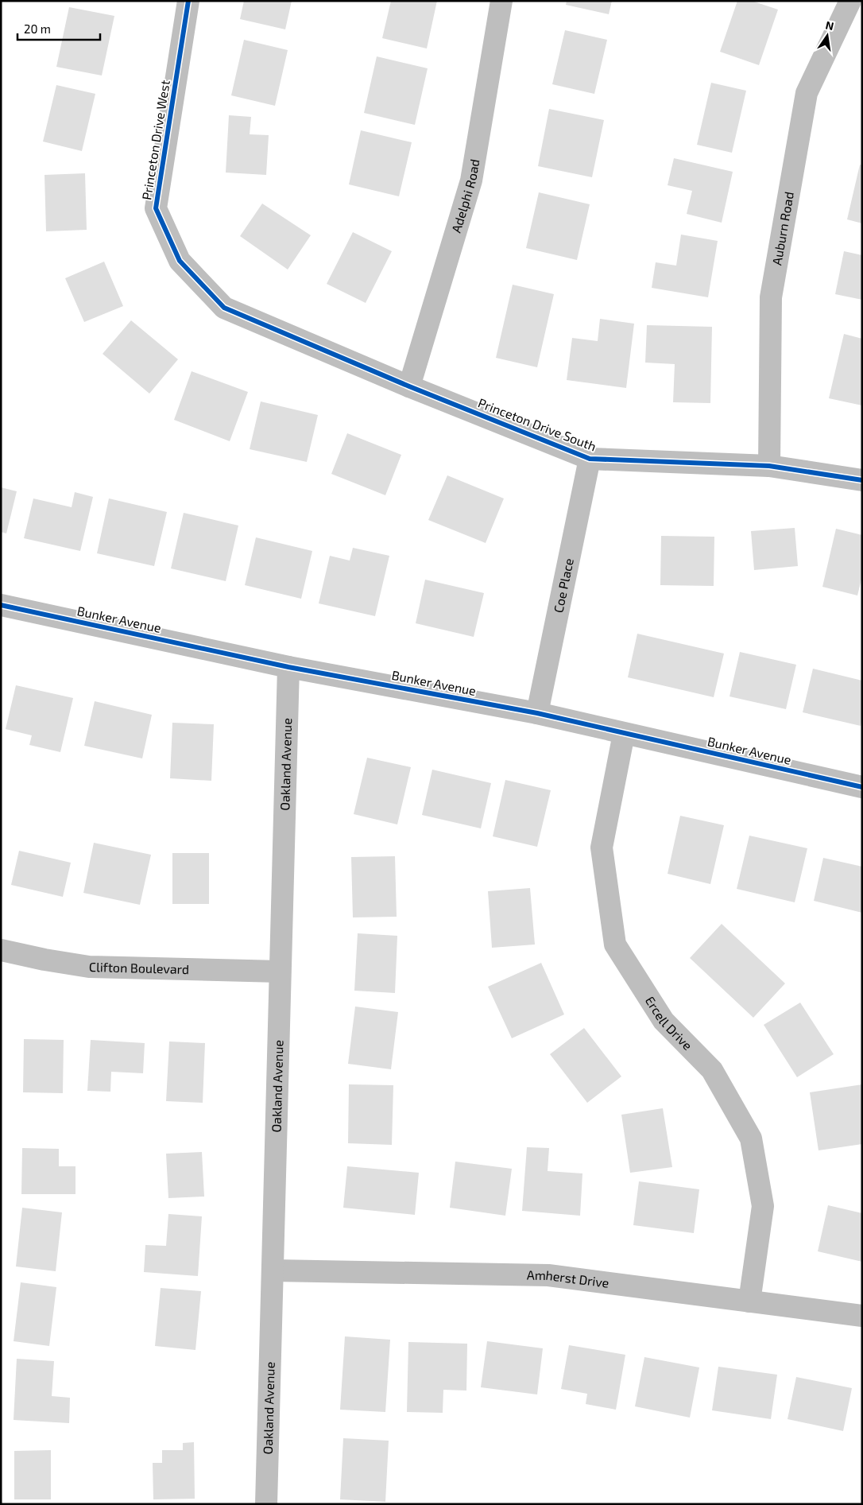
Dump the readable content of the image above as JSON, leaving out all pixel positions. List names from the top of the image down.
{
  "streets": {
    "street": [
      "Princeton Drive West",
      "Adelphi Road",
      "Auburn Road",
      "Princeton Drive South",
      "Coe Place",
      "Bunker Avenue",
      "Oakland Avenue",
      "Clifton Boulevard",
      "Ercell Drive",
      "Amherst Drive"
    ]
  },
  "crossings": [
    ["Princeton Drive West", "Princeton Drive South"],
    ["Adelphi Road", "Princeton Drive South"],
    ["Auburn Road", "Princeton Drive South"],
    ["Princeton Drive South", "Coe Place"],
    ["Coe Place", "Bunker Avenue"],
    ["Bunker Avenue", "Oakland Avenue"],
    ["Bunker Avenue", "Ercell Drive"],
    ["Oakland Avenue", "Clifton Boulevard"],
    ["Oakland Avenue", "Amherst Drive"],
    ["Ercell Drive", "Amherst Drive"]
  ],
  "scale_bar": "20 m",
  "north": "top"
}
